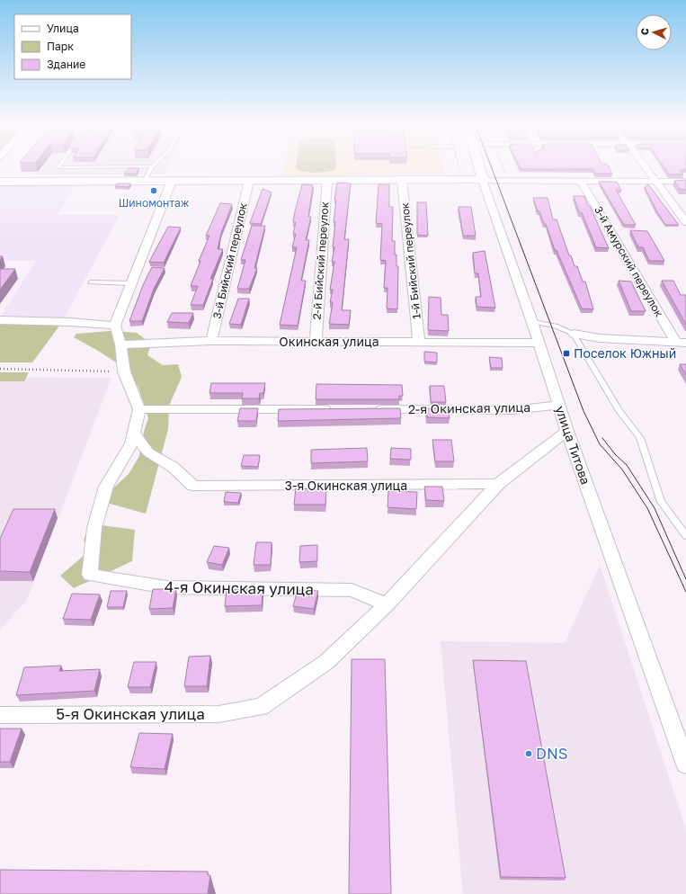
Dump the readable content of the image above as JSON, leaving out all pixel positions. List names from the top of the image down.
{
  "streets": {
    "street": [
      "3-й Бийский переулок",
      "2-й Бийский переулок",
      "1-й Бийский переулок",
      "3-й Амурский переулок",
      "Окинская улица",
      "2-я Окинская улица",
      "улица Титова",
      "3-я Окинская улица",
      "4-я Окинская улица",
      "5-я Окинская улица"
    ]
  },
  "crossings": [
    ["3-й Бийский переулок", "Окинская улица"],
    ["2-й Бийский переулок", "Окинская улица"],
    ["1-й Бийский переулок", "Окинская улица"],
    ["Окинская улица", "улица Титова"],
    ["2-я Окинская улица", "улица Титова"],
    ["3-я Окинская улица", "4-я Окинская улица"],
    ["4-я Окинская улица", "5-я Окинская улица"]
  ],
  "places": {
    "other": ["Шиномонтаж", "DNS"],
    "transit": ["Поселок Южный"]
  },
  "legend": ["Улица", "Парк", "Здание"],
  "north": "left"
}
